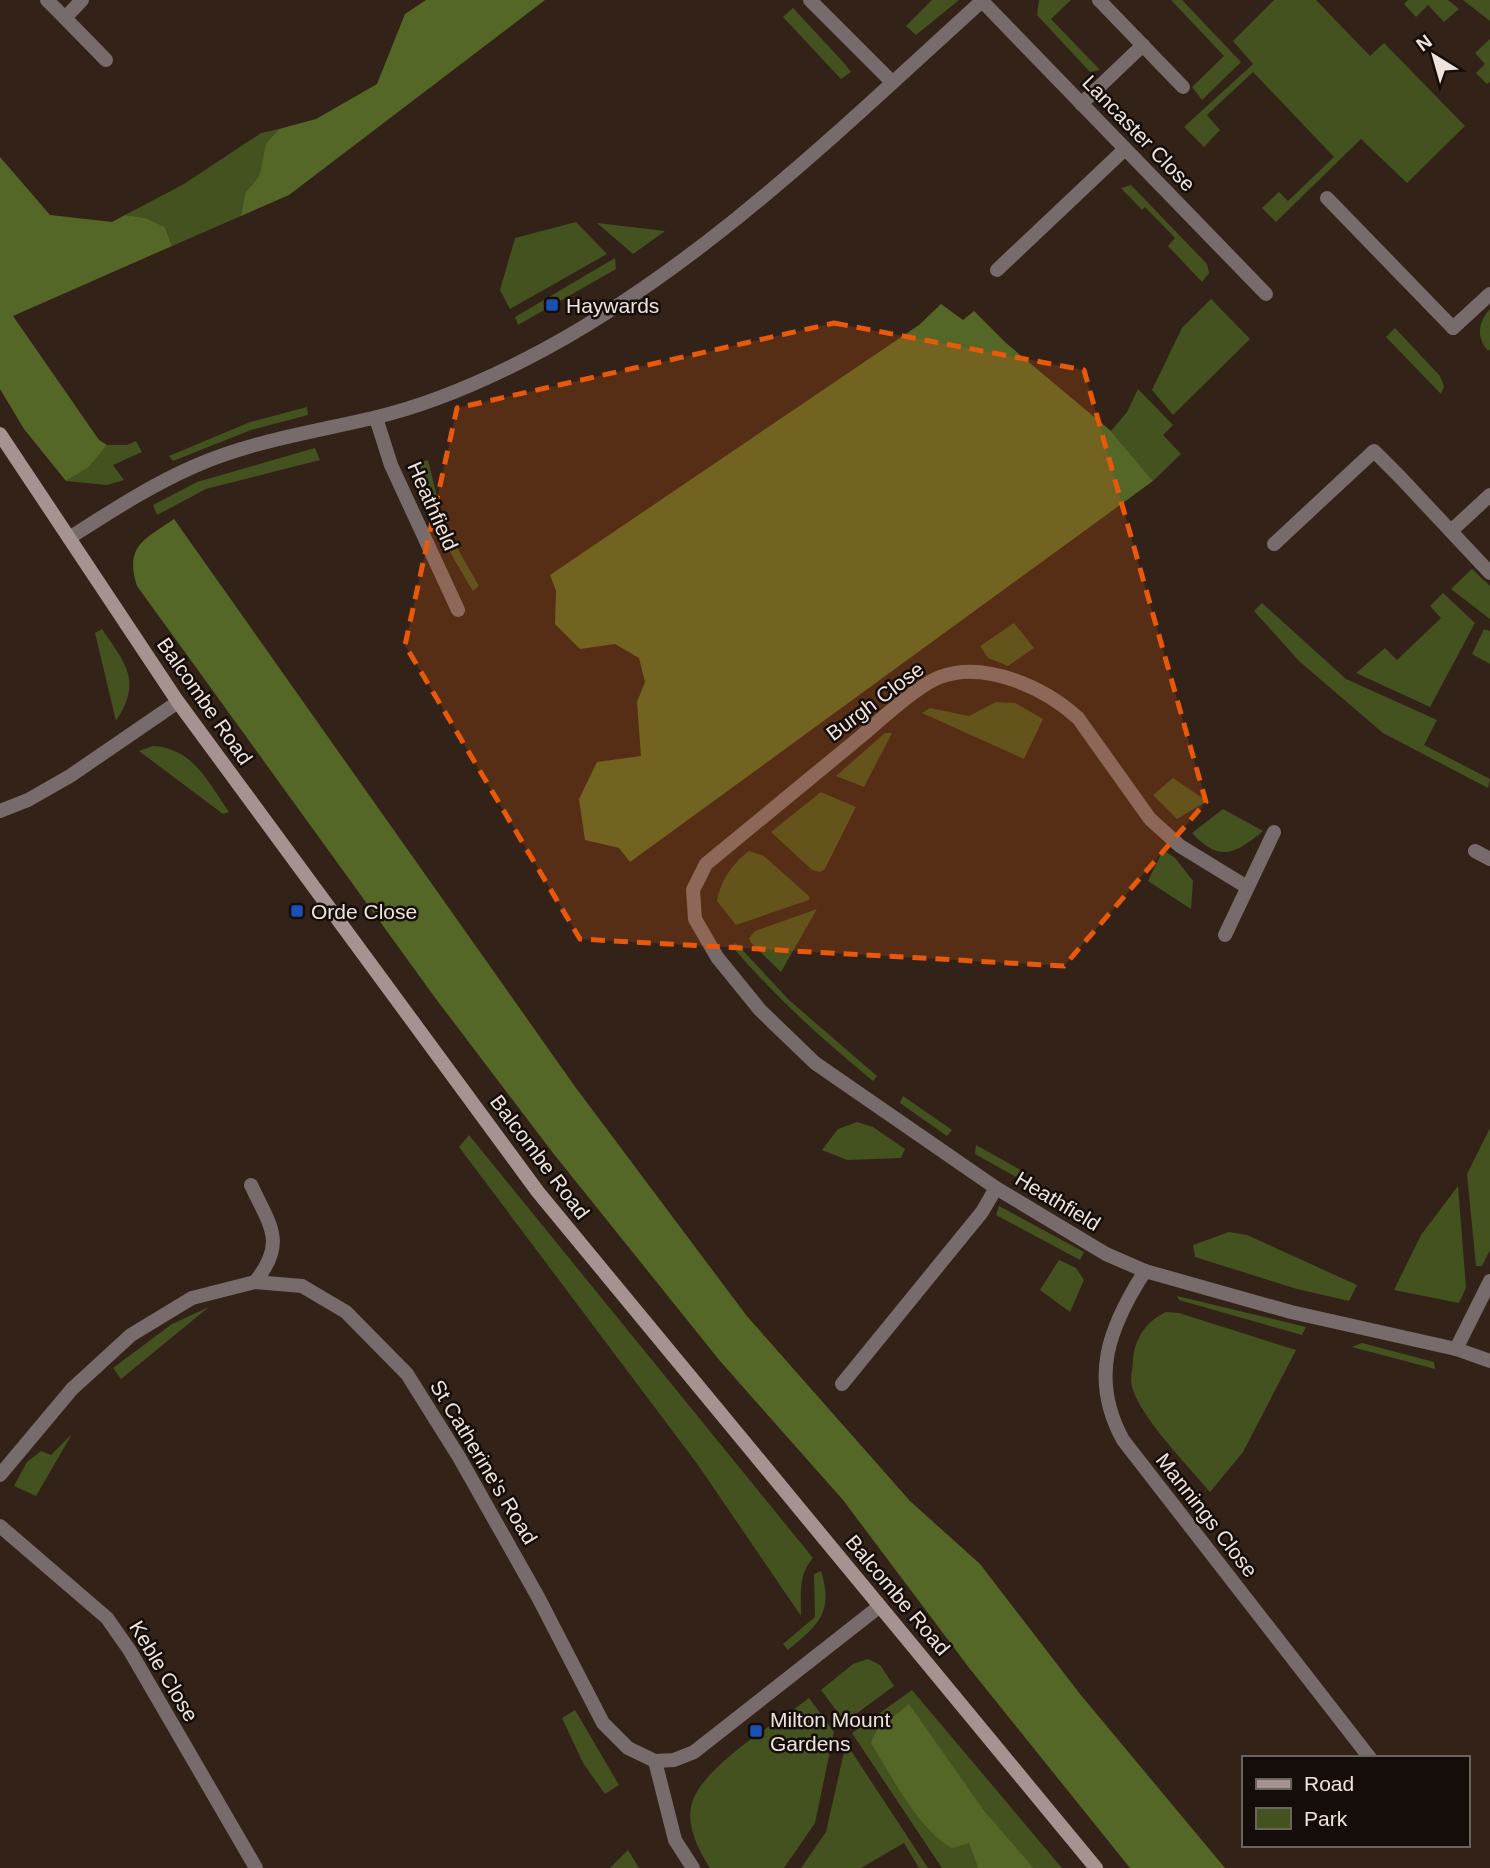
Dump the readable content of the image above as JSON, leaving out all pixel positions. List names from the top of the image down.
{
  "streets": {
    "main road": ["Balcombe Road"],
    "street": [
      "Lancaster Close",
      "Heathfield",
      "Burgh Close",
      "St Catherine's Road",
      "Mannings Close",
      "Keble Close"
    ]
  },
  "crossings": [
    ["Heathfield", "Burgh Close"],
    ["Heathfield", "Mannings Close"]
  ],
  "places": {
    "transit": ["Haywards", "Orde Close", "Milton Mount Gardens"]
  },
  "legend": ["Road", "Park"],
  "north": "top left"
}
